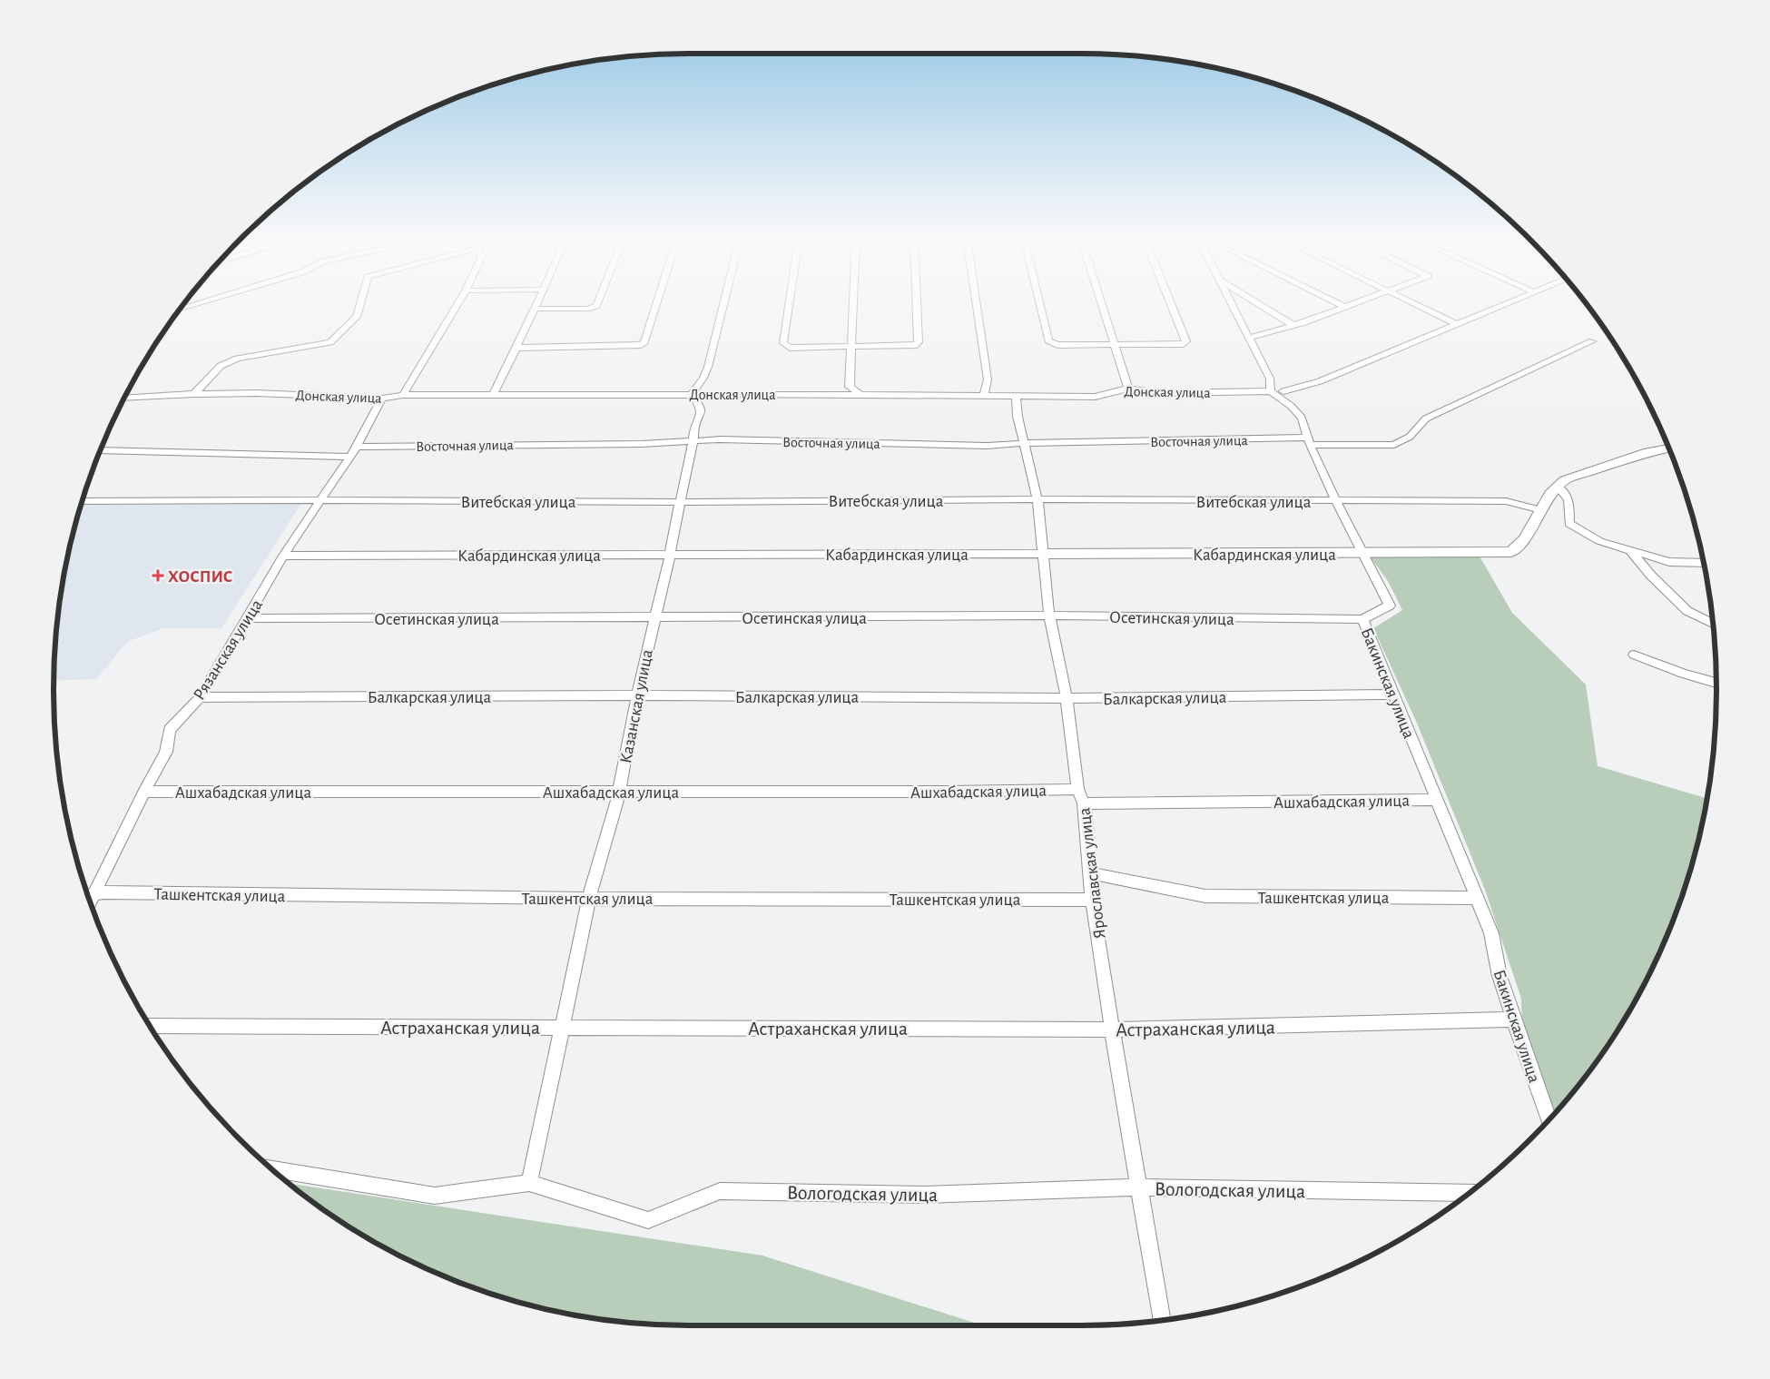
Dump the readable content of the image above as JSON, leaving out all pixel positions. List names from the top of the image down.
{
  "streets": {
    "street": [
      "Донская улица",
      "Восточная улица",
      "Витебская улица",
      "Кабардинская улица",
      "Осетинская улица",
      "Рязанская улица",
      "Бакинская улица",
      "Балкарская улица",
      "Казанская улица",
      "Ашхабадская улица",
      "Ярославская улица",
      "Ташкентская улица",
      "Астраханская улица",
      "Вологодская улица"
    ]
  },
  "crossings": [
    ["Донская улица", "Рязанская улица"],
    ["Донская улица", "Бакинская улица"],
    ["Донская улица", "Ярославская улица"],
    ["Восточная улица", "Рязанская улица"],
    ["Восточная улица", "Бакинская улица"],
    ["Восточная улица", "Казанская улица"],
    ["Восточная улица", "Ярославская улица"],
    ["Витебская улица", "Кабардинская улица"],
    ["Витебская улица", "Рязанская улица"],
    ["Витебская улица", "Бакинская улица"],
    ["Витебская улица", "Казанская улица"],
    ["Витебская улица", "Ярославская улица"],
    ["Кабардинская улица", "Рязанская улица"],
    ["Кабардинская улица", "Бакинская улица"],
    ["Кабардинская улица", "Казанская улица"],
    ["Кабардинская улица", "Ярославская улица"],
    ["Осетинская улица", "Рязанская улица"],
    ["Осетинская улица", "Бакинская улица"],
    ["Осетинская улица", "Казанская улица"],
    ["Осетинская улица", "Ярославская улица"],
    ["Рязанская улица", "Балкарская улица"],
    ["Рязанская улица", "Ашхабадская улица"],
    ["Рязанская улица", "Ташкентская улица"],
    ["Бакинская улица", "Балкарская улица"],
    ["Бакинская улица", "Ашхабадская улица"],
    ["Бакинская улица", "Ташкентская улица"],
    ["Бакинская улица", "Астраханская улица"],
    ["Балкарская улица", "Казанская улица"],
    ["Балкарская улица", "Ярославская улица"],
    ["Казанская улица", "Ашхабадская улица"],
    ["Казанская улица", "Ташкентская улица"],
    ["Казанская улица", "Астраханская улица"],
    ["Казанская улица", "Вологодская улица"],
    ["Ашхабадская улица", "Ярославская улица"],
    ["Ярославская улица", "Ташкентская улица"],
    ["Ярославская улица", "Астраханская улица"],
    ["Ярославская улица", "Вологодская улица"]
  ],
  "places": {
    "health": ["ХОСПИС"]
  }
}
